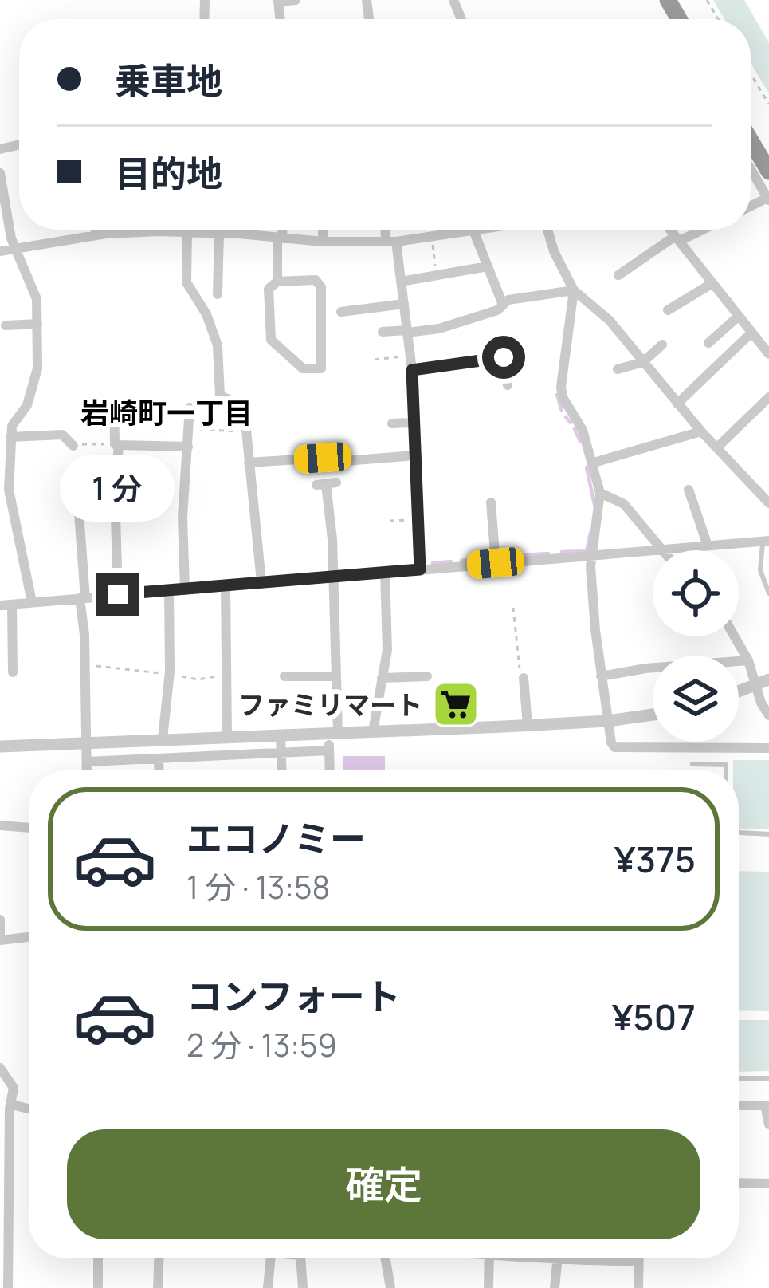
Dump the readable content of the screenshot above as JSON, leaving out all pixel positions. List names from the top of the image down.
{
  "districts": ["岩崎町一丁目"],
  "places": {
    "supermarket": ["ファミリマート"]
  },
  "page": {
    "banner": ["乗車地", "目的地"],
    "bubble": "1 分",
    "list": [
      {
        "name": "エコノミー",
        "note": "1 分 · 13:58",
        "value": "¥375"
      },
      {
        "name": "コンフォート",
        "note": "2 分 · 13:59",
        "value": "¥507"
      }
    ],
    "buttons": "確定"
  }
}
